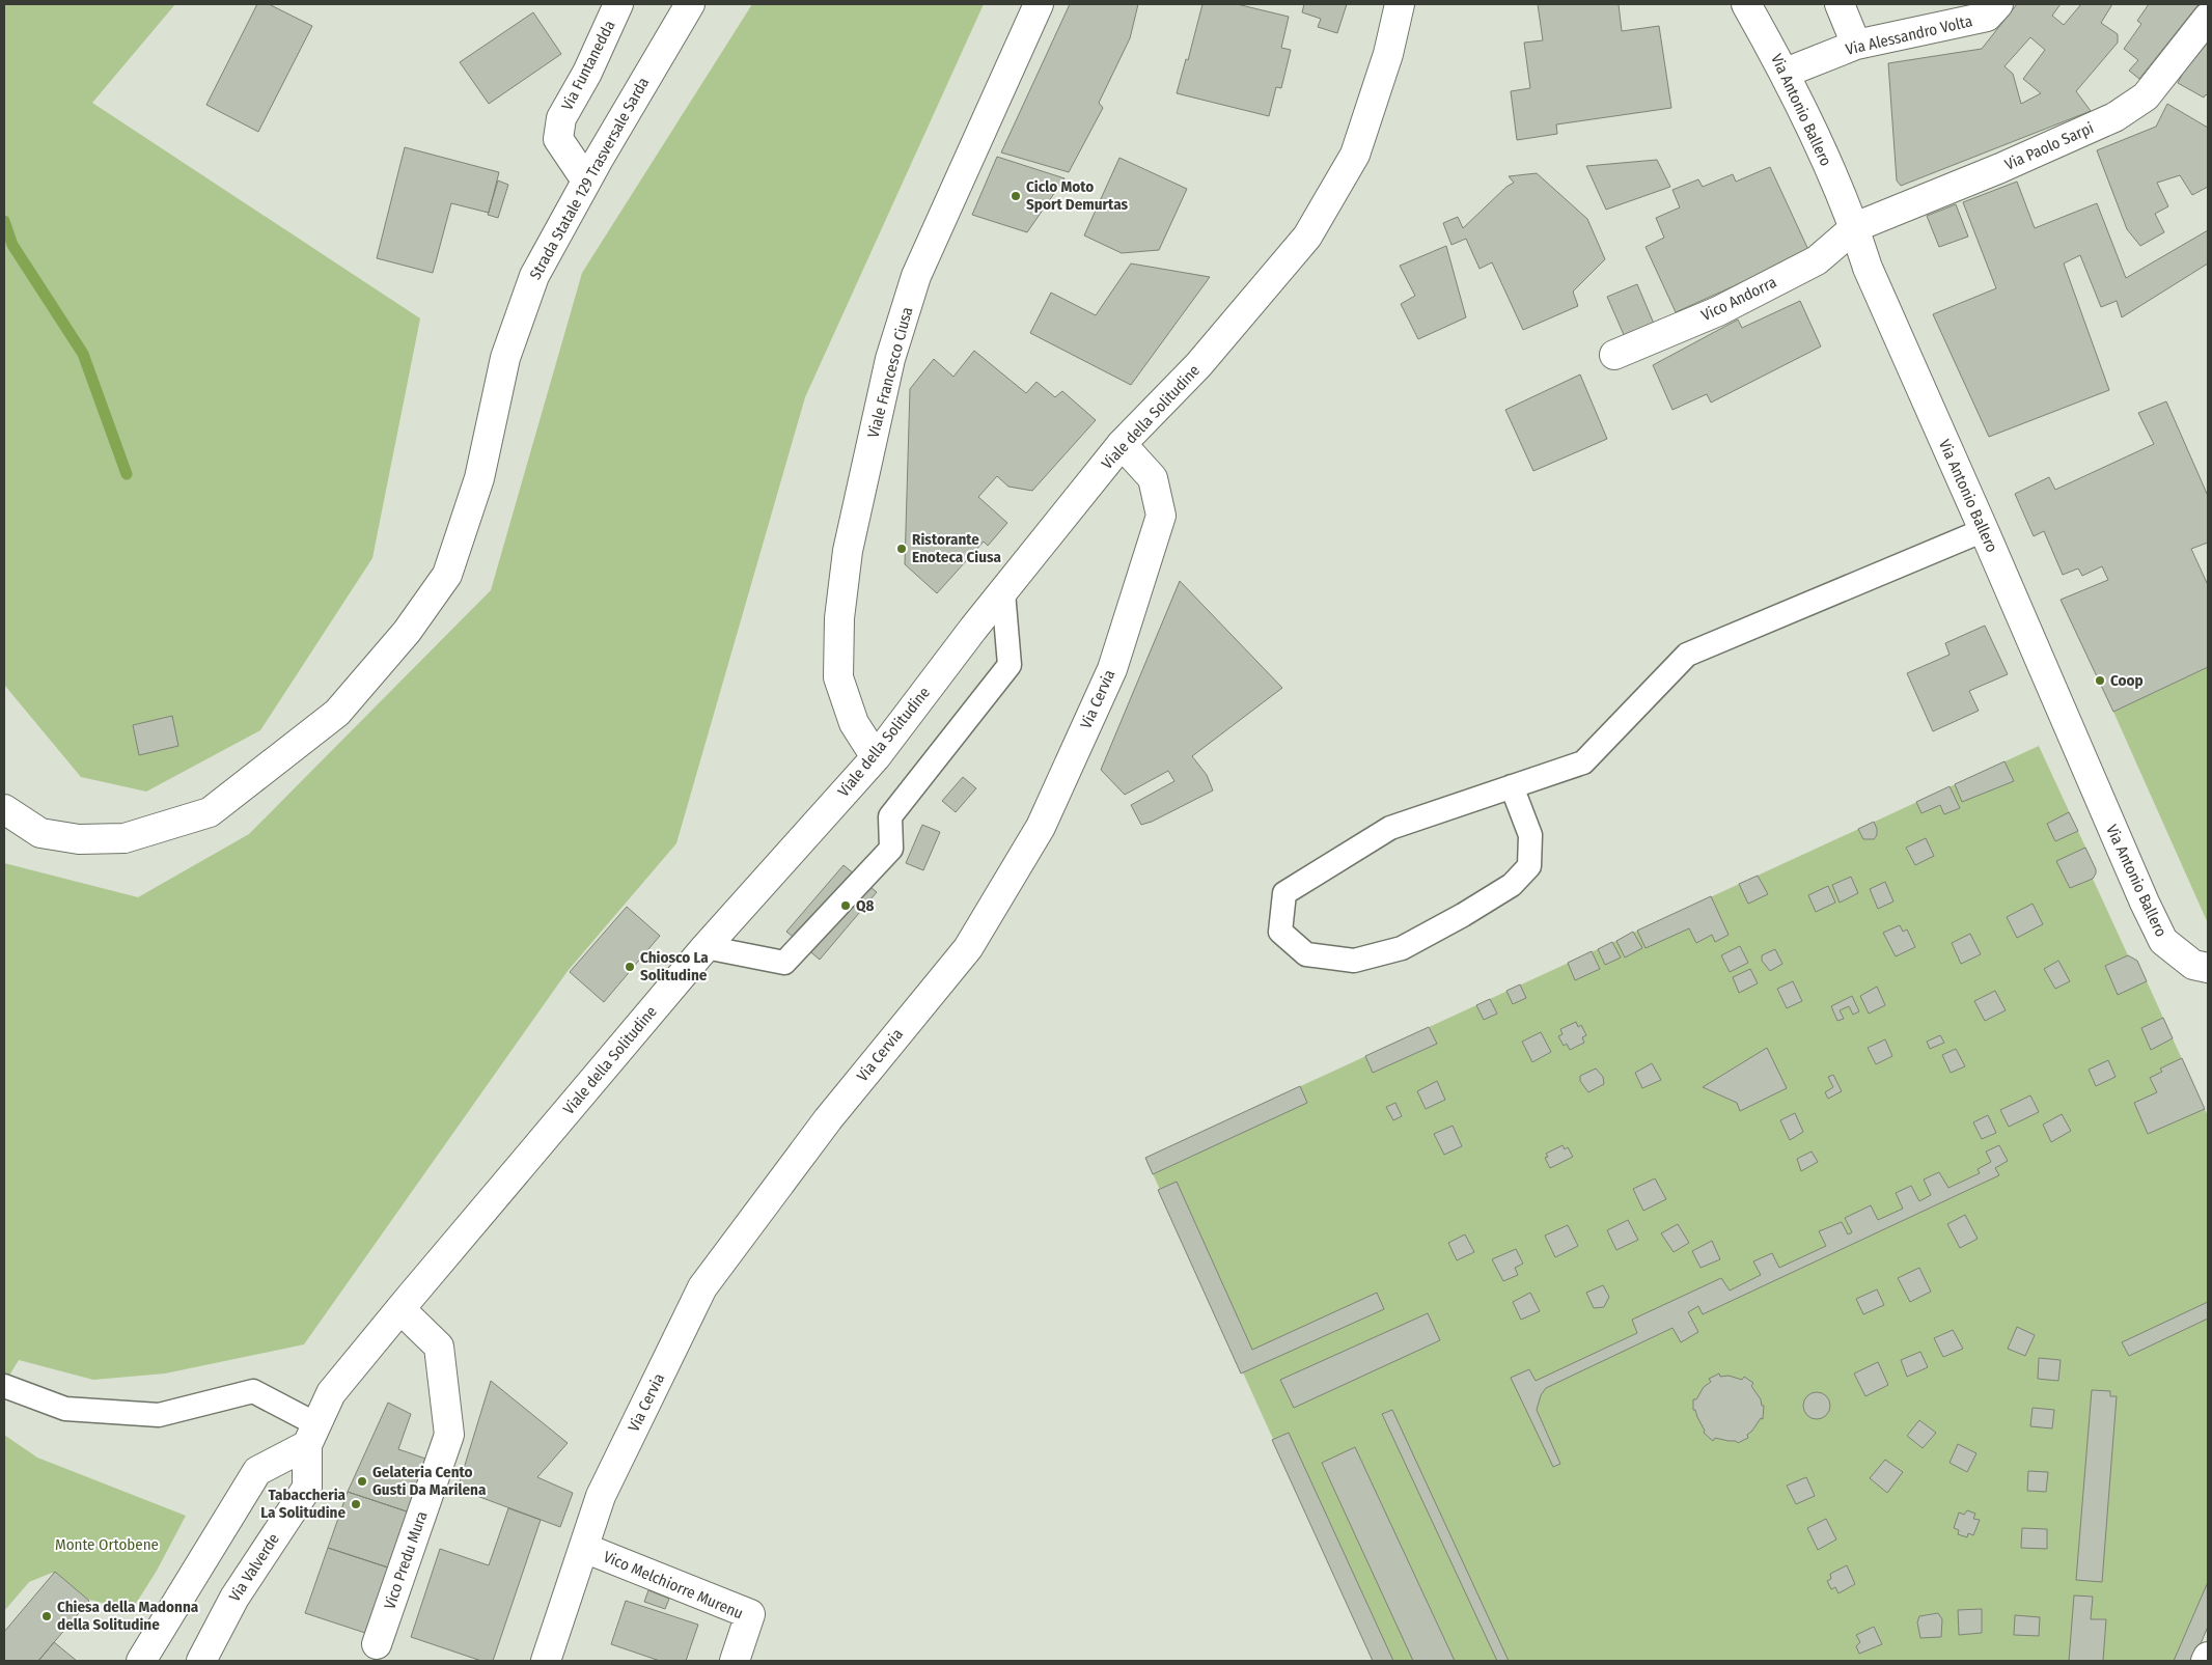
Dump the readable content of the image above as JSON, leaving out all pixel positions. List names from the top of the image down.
{
  "streets": {
    "street": [
      "Via Alessandro Volta",
      "Via Funtanedda",
      "Via Antonio Ballero",
      "Via Paolo Sarpi",
      "Strada Statale 129 Trasversale Sarda",
      "Vico Andorra",
      "Viale Francesco Ciusa",
      "Viale della Solitudine",
      "Via Cervia",
      "Vico Predu Mura",
      "Via Valverde",
      "Vico Melchiorre Murenu"
    ]
  },
  "crossings": [
    ["Via Alessandro Volta", "Via Antonio Ballero"],
    ["Via Funtanedda", "Strada Statale 129 Trasversale Sarda"],
    ["Via Antonio Ballero", "Via Paolo Sarpi"],
    ["Via Antonio Ballero", "Vico Andorra"],
    ["Via Paolo Sarpi", "Vico Andorra"],
    ["Viale Francesco Ciusa", "Viale della Solitudine"],
    ["Viale della Solitudine", "Via Cervia"],
    ["Viale della Solitudine", "Vico Predu Mura"],
    ["Viale della Solitudine", "Via Valverde"],
    ["Via Cervia", "Vico Melchiorre Murenu"]
  ],
  "parks": ["Monte Ortobene"],
  "places": [
    "Ciclo Moto Sport Demurtas",
    "Ristorante Enoteca Ciusa",
    "Coop",
    "Q8",
    "Chiosco La Solitudine",
    "Gelateria Cento Gusti Da Marilena",
    "Tabaccheria La Solitudine",
    "Chiesa della Madonna della Solitudine"
  ]
}
